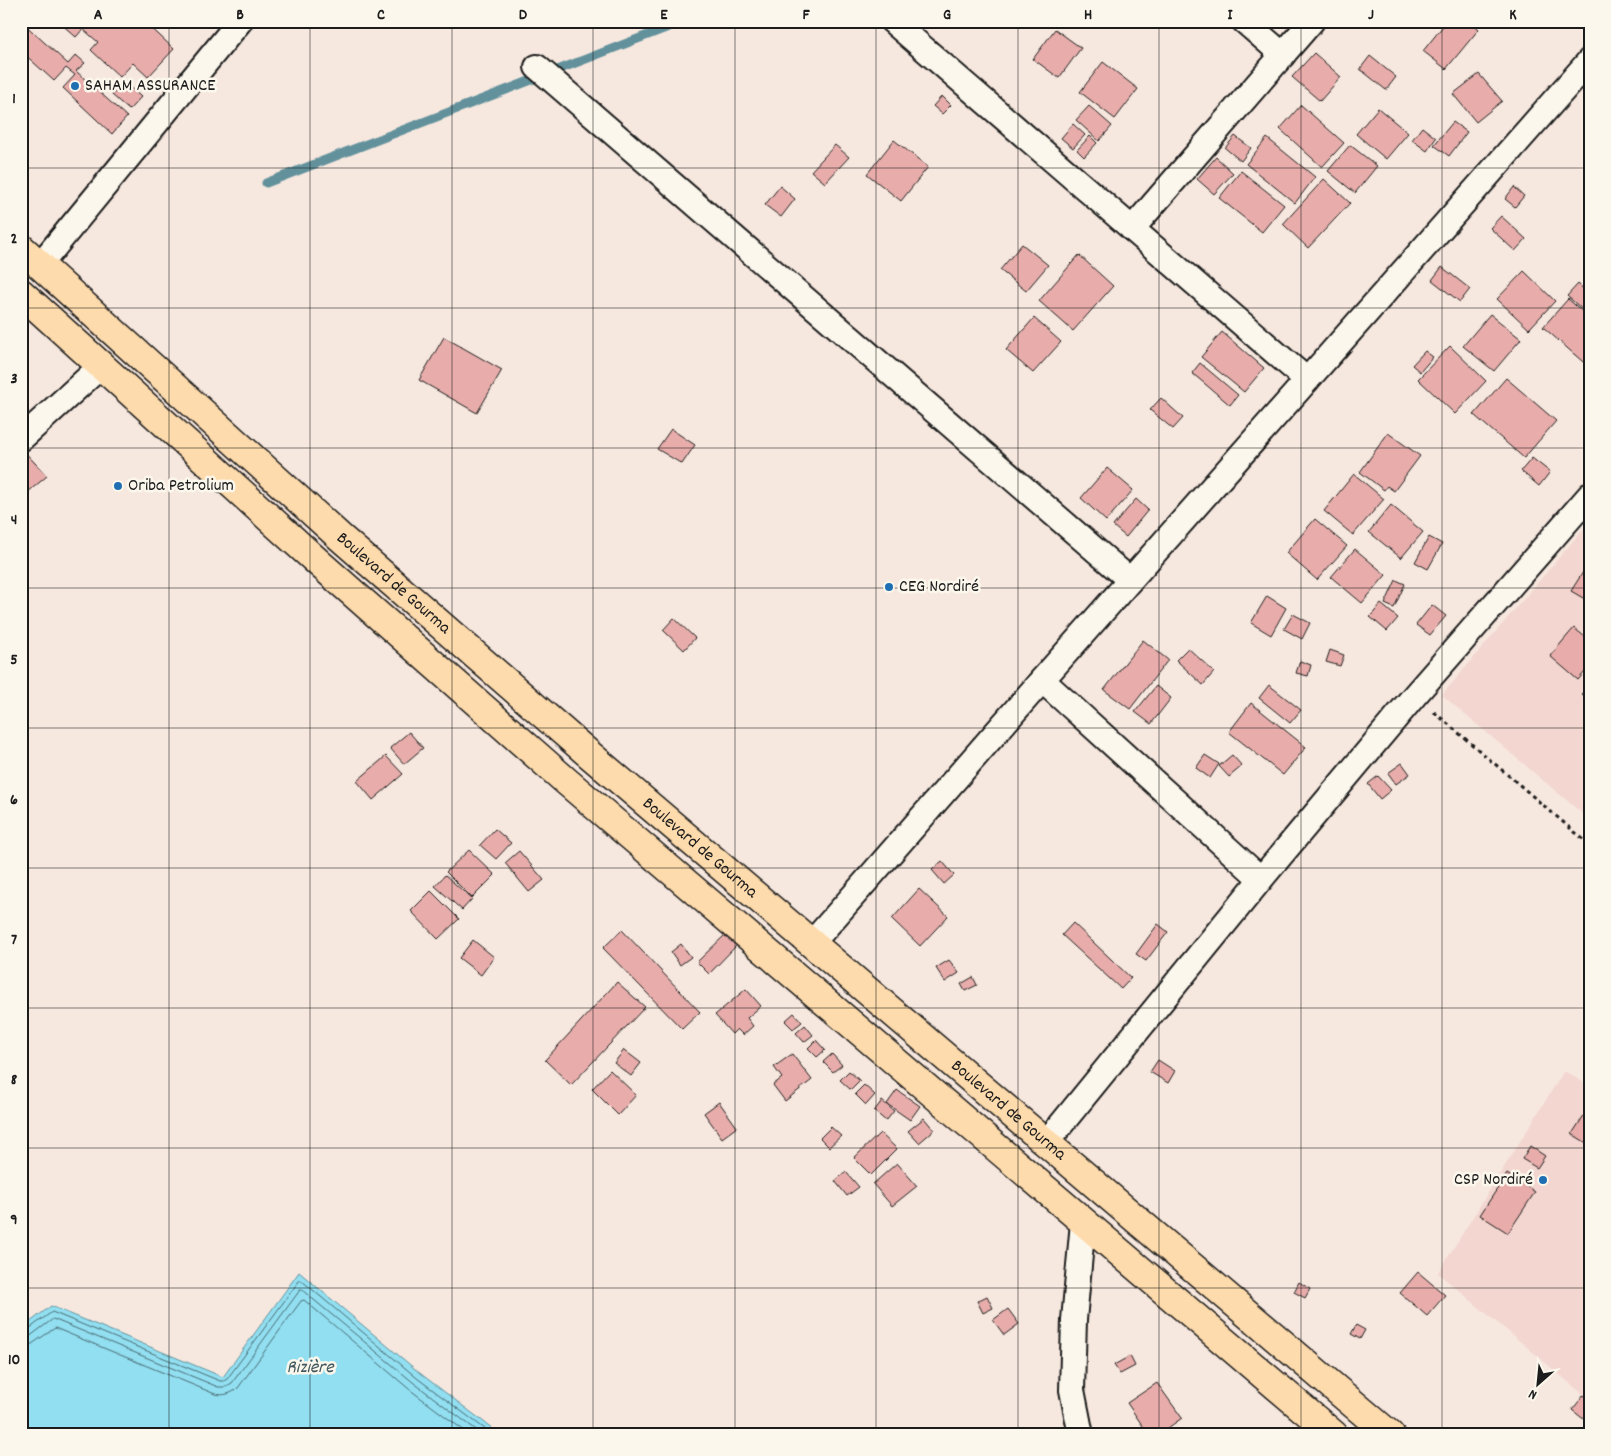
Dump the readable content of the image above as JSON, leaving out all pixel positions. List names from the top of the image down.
{
  "streets": {
    "highway": ["Boulevard de Gourma"]
  },
  "water": ["Rizière"],
  "places": [
    "SAHAM ASSURANCE",
    "Oriba Petrolium",
    "CEG Nordiré",
    "CSP Nordiré"
  ],
  "north": "bottom left",
  "grid": {
    "columns": [
      "A",
      "B",
      "C",
      "D",
      "E",
      "F",
      "G",
      "H",
      "I",
      "J",
      "K"
    ],
    "rows": [
      "1",
      "2",
      "3",
      "4",
      "5",
      "6",
      "7",
      "8",
      "9",
      "10"
    ]
  }
}
